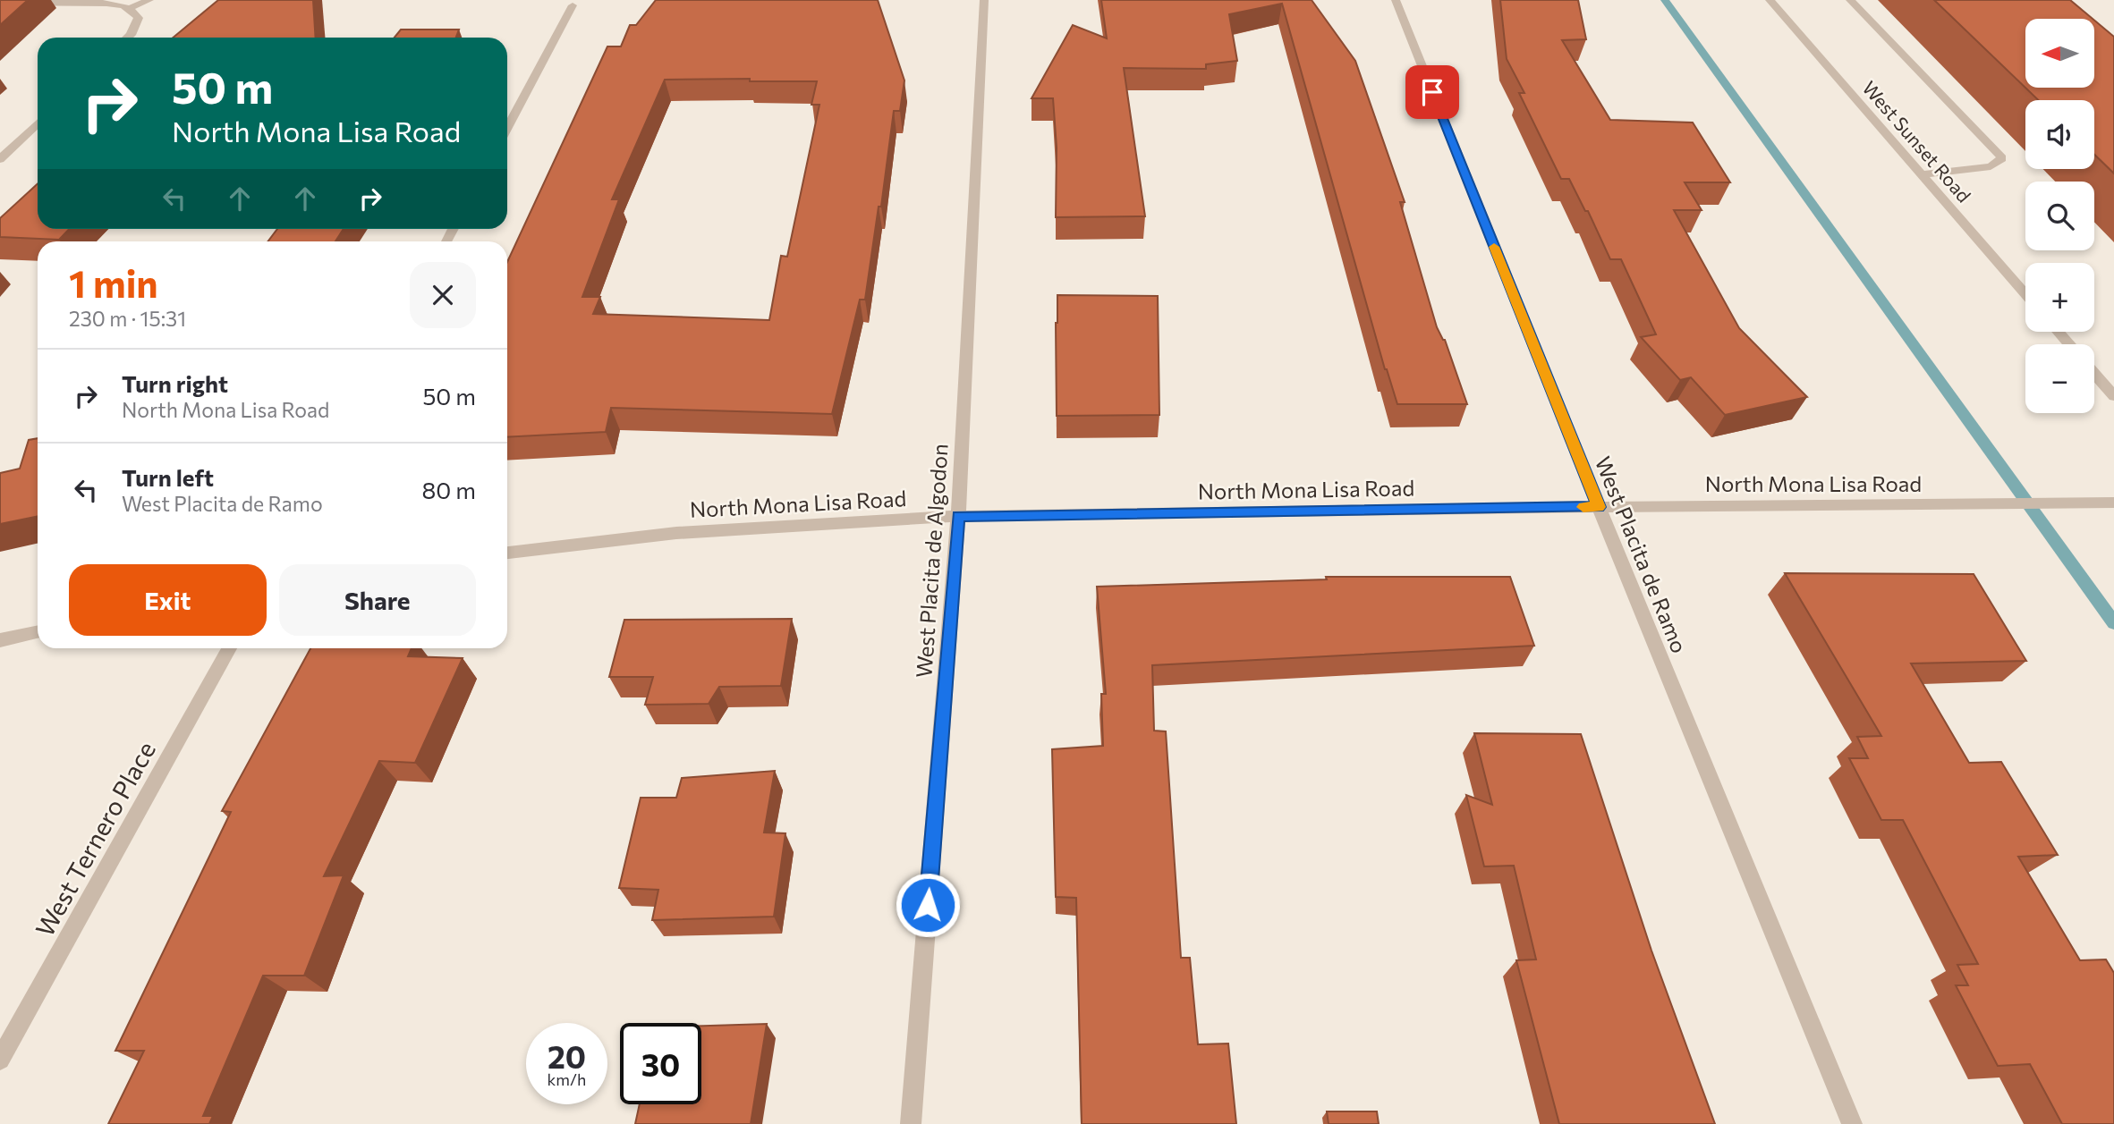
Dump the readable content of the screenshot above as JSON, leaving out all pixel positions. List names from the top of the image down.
{
  "streets": {
    "street": [
      "West Sunset Road",
      "North Mona Lisa Road",
      "West Placita de Ramo",
      "West Placita de Algodon",
      "West Ternero Place"
    ]
  },
  "crossings": [
    ["North Mona Lisa Road", "West Placita de Ramo"],
    ["North Mona Lisa Road", "West Placita de Algodon"]
  ],
  "north": "left",
  "page": {
    "map_buttons": ["+", "−"],
    "turn": ["50 m", "North Mona Lisa Road"],
    "heading": ["1 min", "230 m · 15:31"],
    "list": [
      {
        "name": "Turn right",
        "note": "North Mona Lisa Road",
        "value": "50 m"
      },
      {
        "name": "Turn left",
        "note": "West Placita de Ramo",
        "value": "80 m"
      }
    ],
    "buttons": ["Exit", "Share"],
    "speed": "20 km/h",
    "limit": "30"
  }
}
